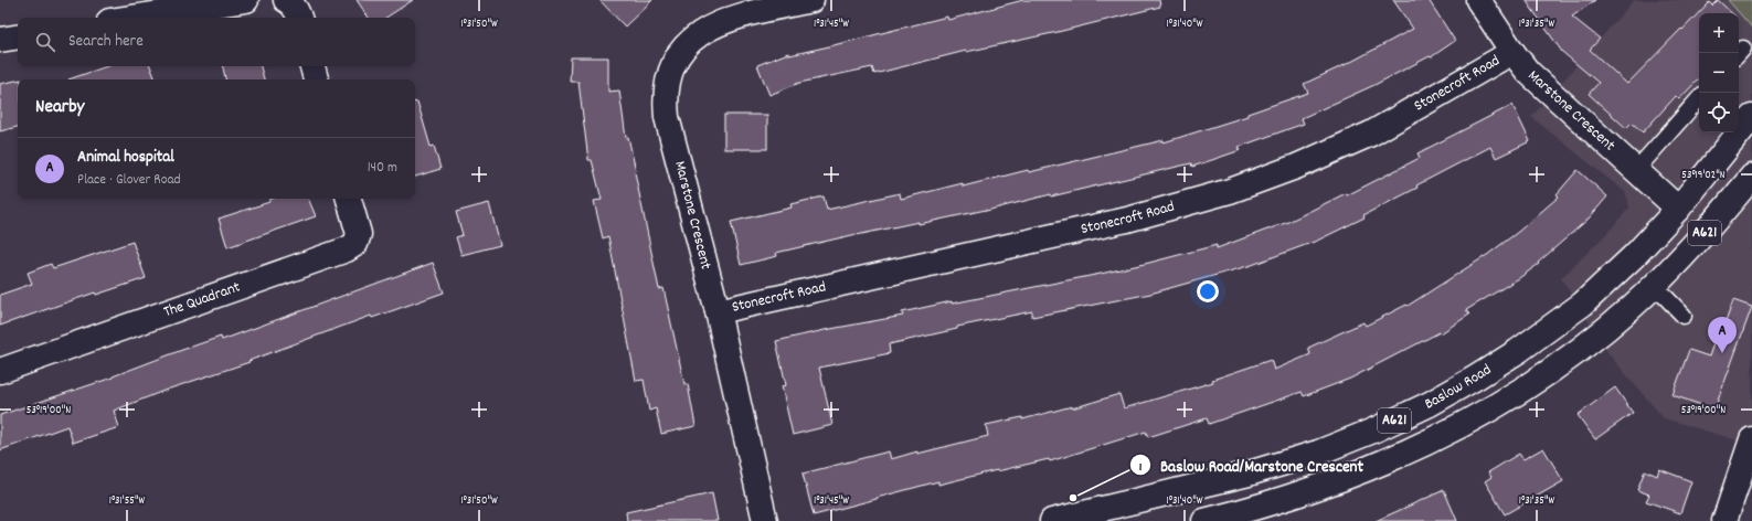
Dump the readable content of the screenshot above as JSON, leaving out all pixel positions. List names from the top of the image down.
{
  "streets": {
    "street": [
      "Stonecroft Road",
      "Marstone Crescent",
      "A621",
      "The Quadrant",
      "Baslow Road"
    ]
  },
  "crossings": [
    ["Stonecroft Road", "Marstone Crescent"],
    ["Marstone Crescent", "Baslow Road"]
  ],
  "places": ["Baslow Road/Marstone Crescent"],
  "page": {
    "map_buttons": ["+", "−"],
    "search": "Search here",
    "heading": "Nearby",
    "list": [
      {
        "mark": "A",
        "name": "Animal hospital",
        "note": "Place · Glover Road",
        "value": "140 m"
      }
    ],
    "pins": "A"
  },
  "coordinates": [
    "1°31'50\"W",
    "1°31'45\"W",
    "1°31'40\"W",
    "1°31'35\"W",
    "53°19'02\"N",
    "53°19'00\"N",
    "1°31'55\"W"
  ]
}
